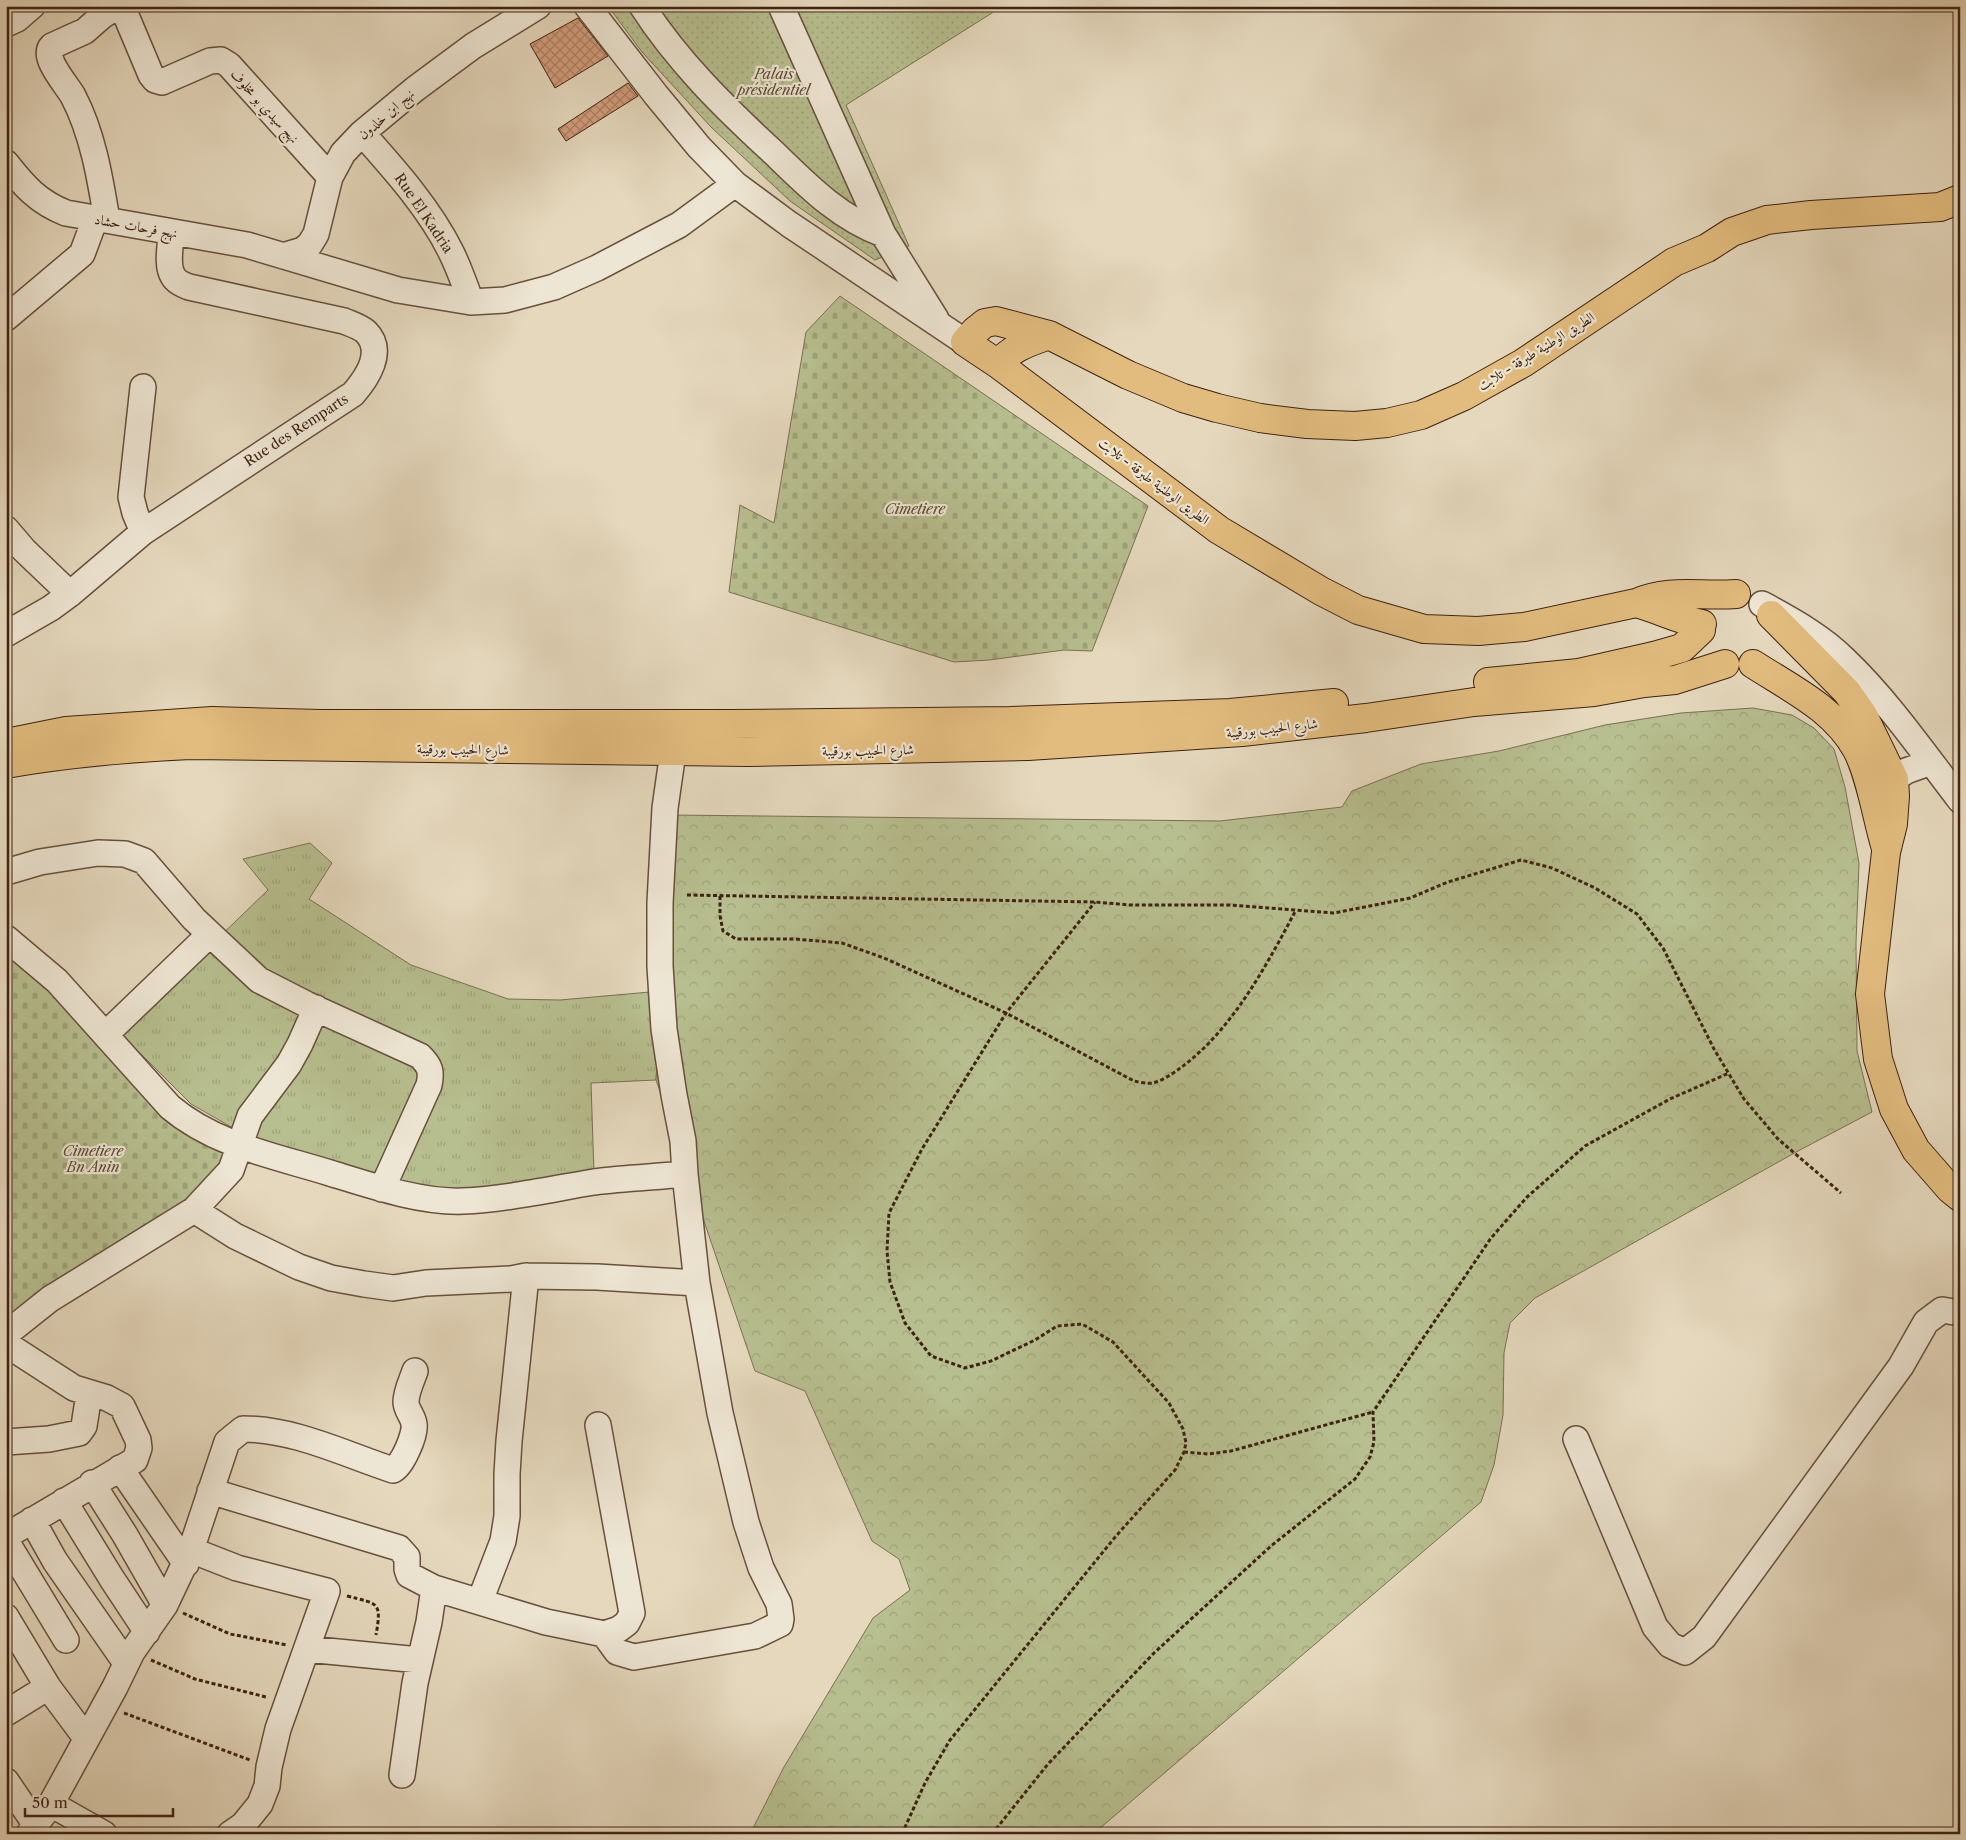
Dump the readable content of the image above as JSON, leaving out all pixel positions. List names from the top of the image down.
{
  "streets": {
    "main road": ["الطريق الوطنية طبرقة - تلابت", "شارع الحبيب بورقيبة"],
    "street": [
      "نهج سيدي بو مخلوف",
      "نهج ابن خلدون",
      "Rue El Kadria",
      "نهج فرحات حشاد",
      "Rue des Remparts"
    ]
  },
  "crossings": [
    ["نهج سيدي بو مخلوف", "نهج ابن خلدون"],
    ["نهج ابن خلدون", "Rue El Kadria"],
    ["نهج ابن خلدون", "نهج فرحات حشاد"],
    ["Rue El Kadria", "نهج فرحات حشاد"],
    ["نهج فرحات حشاد", "Rue des Remparts"],
    ["الطريق الوطنية طبرقة - تلابت", "شارع الحبيب بورقيبة"]
  ],
  "parks": ["Palais présidentiel", "Cimetiere", "Cimetiere Bn Anin"],
  "scale_bar": "50 m"
}
